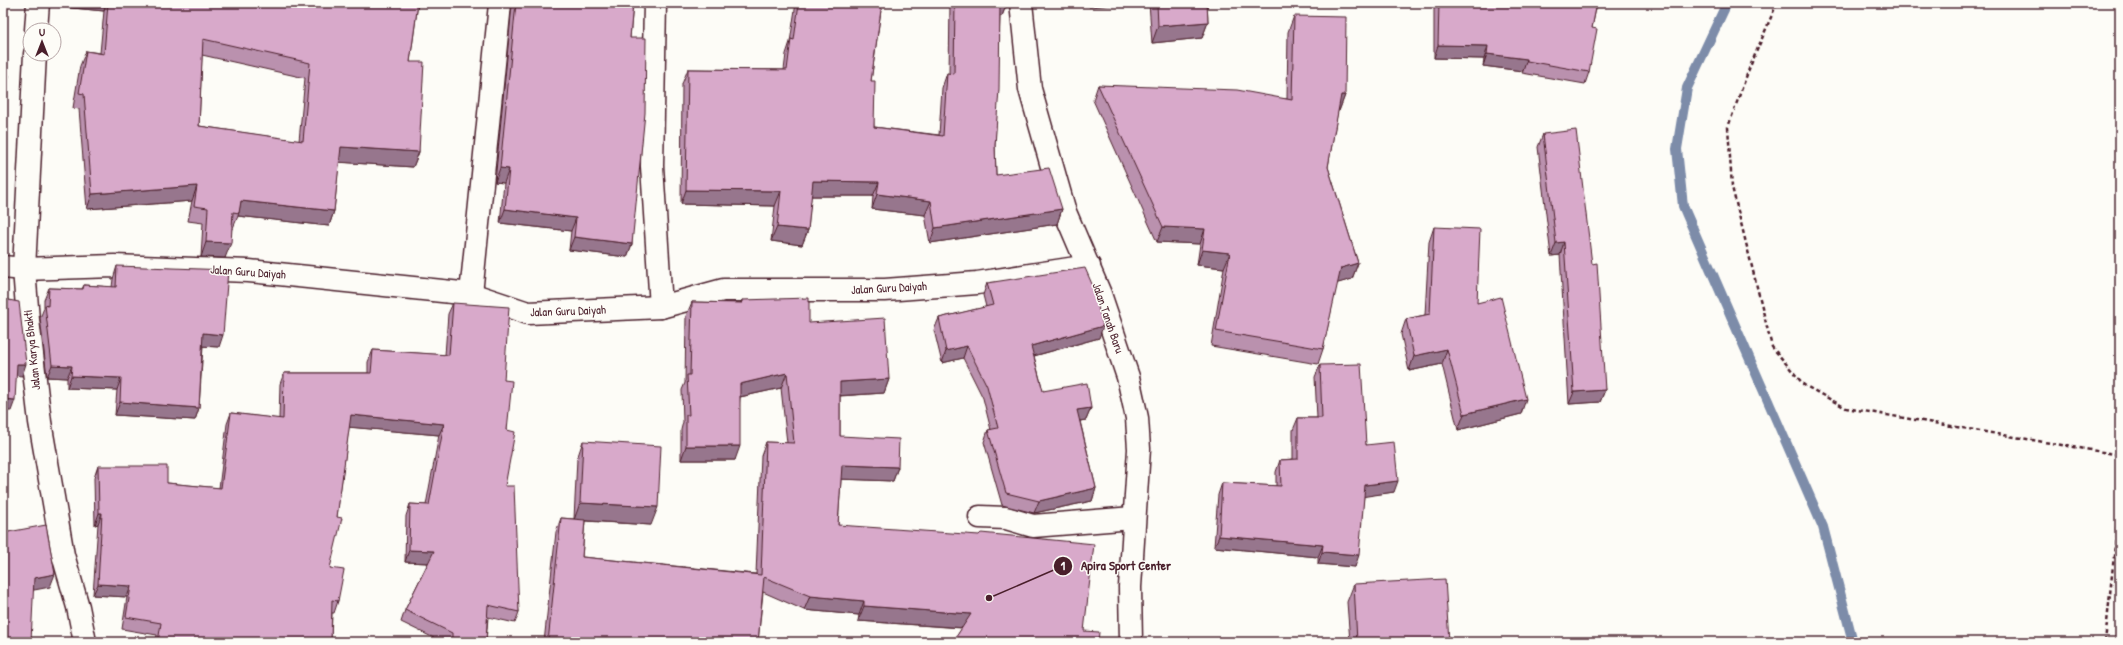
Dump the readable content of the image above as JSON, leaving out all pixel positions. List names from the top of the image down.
{
  "streets": {
    "street": ["Jalan Guru Daiyah", "Jalan Tanah Baru", "Jalan Karya Bhakti"]
  },
  "crossings": [
    ["Jalan Guru Daiyah", "Jalan Tanah Baru"],
    ["Jalan Guru Daiyah", "Jalan Karya Bhakti"]
  ],
  "places": ["Apira Sport Center"],
  "north": "top"
}
